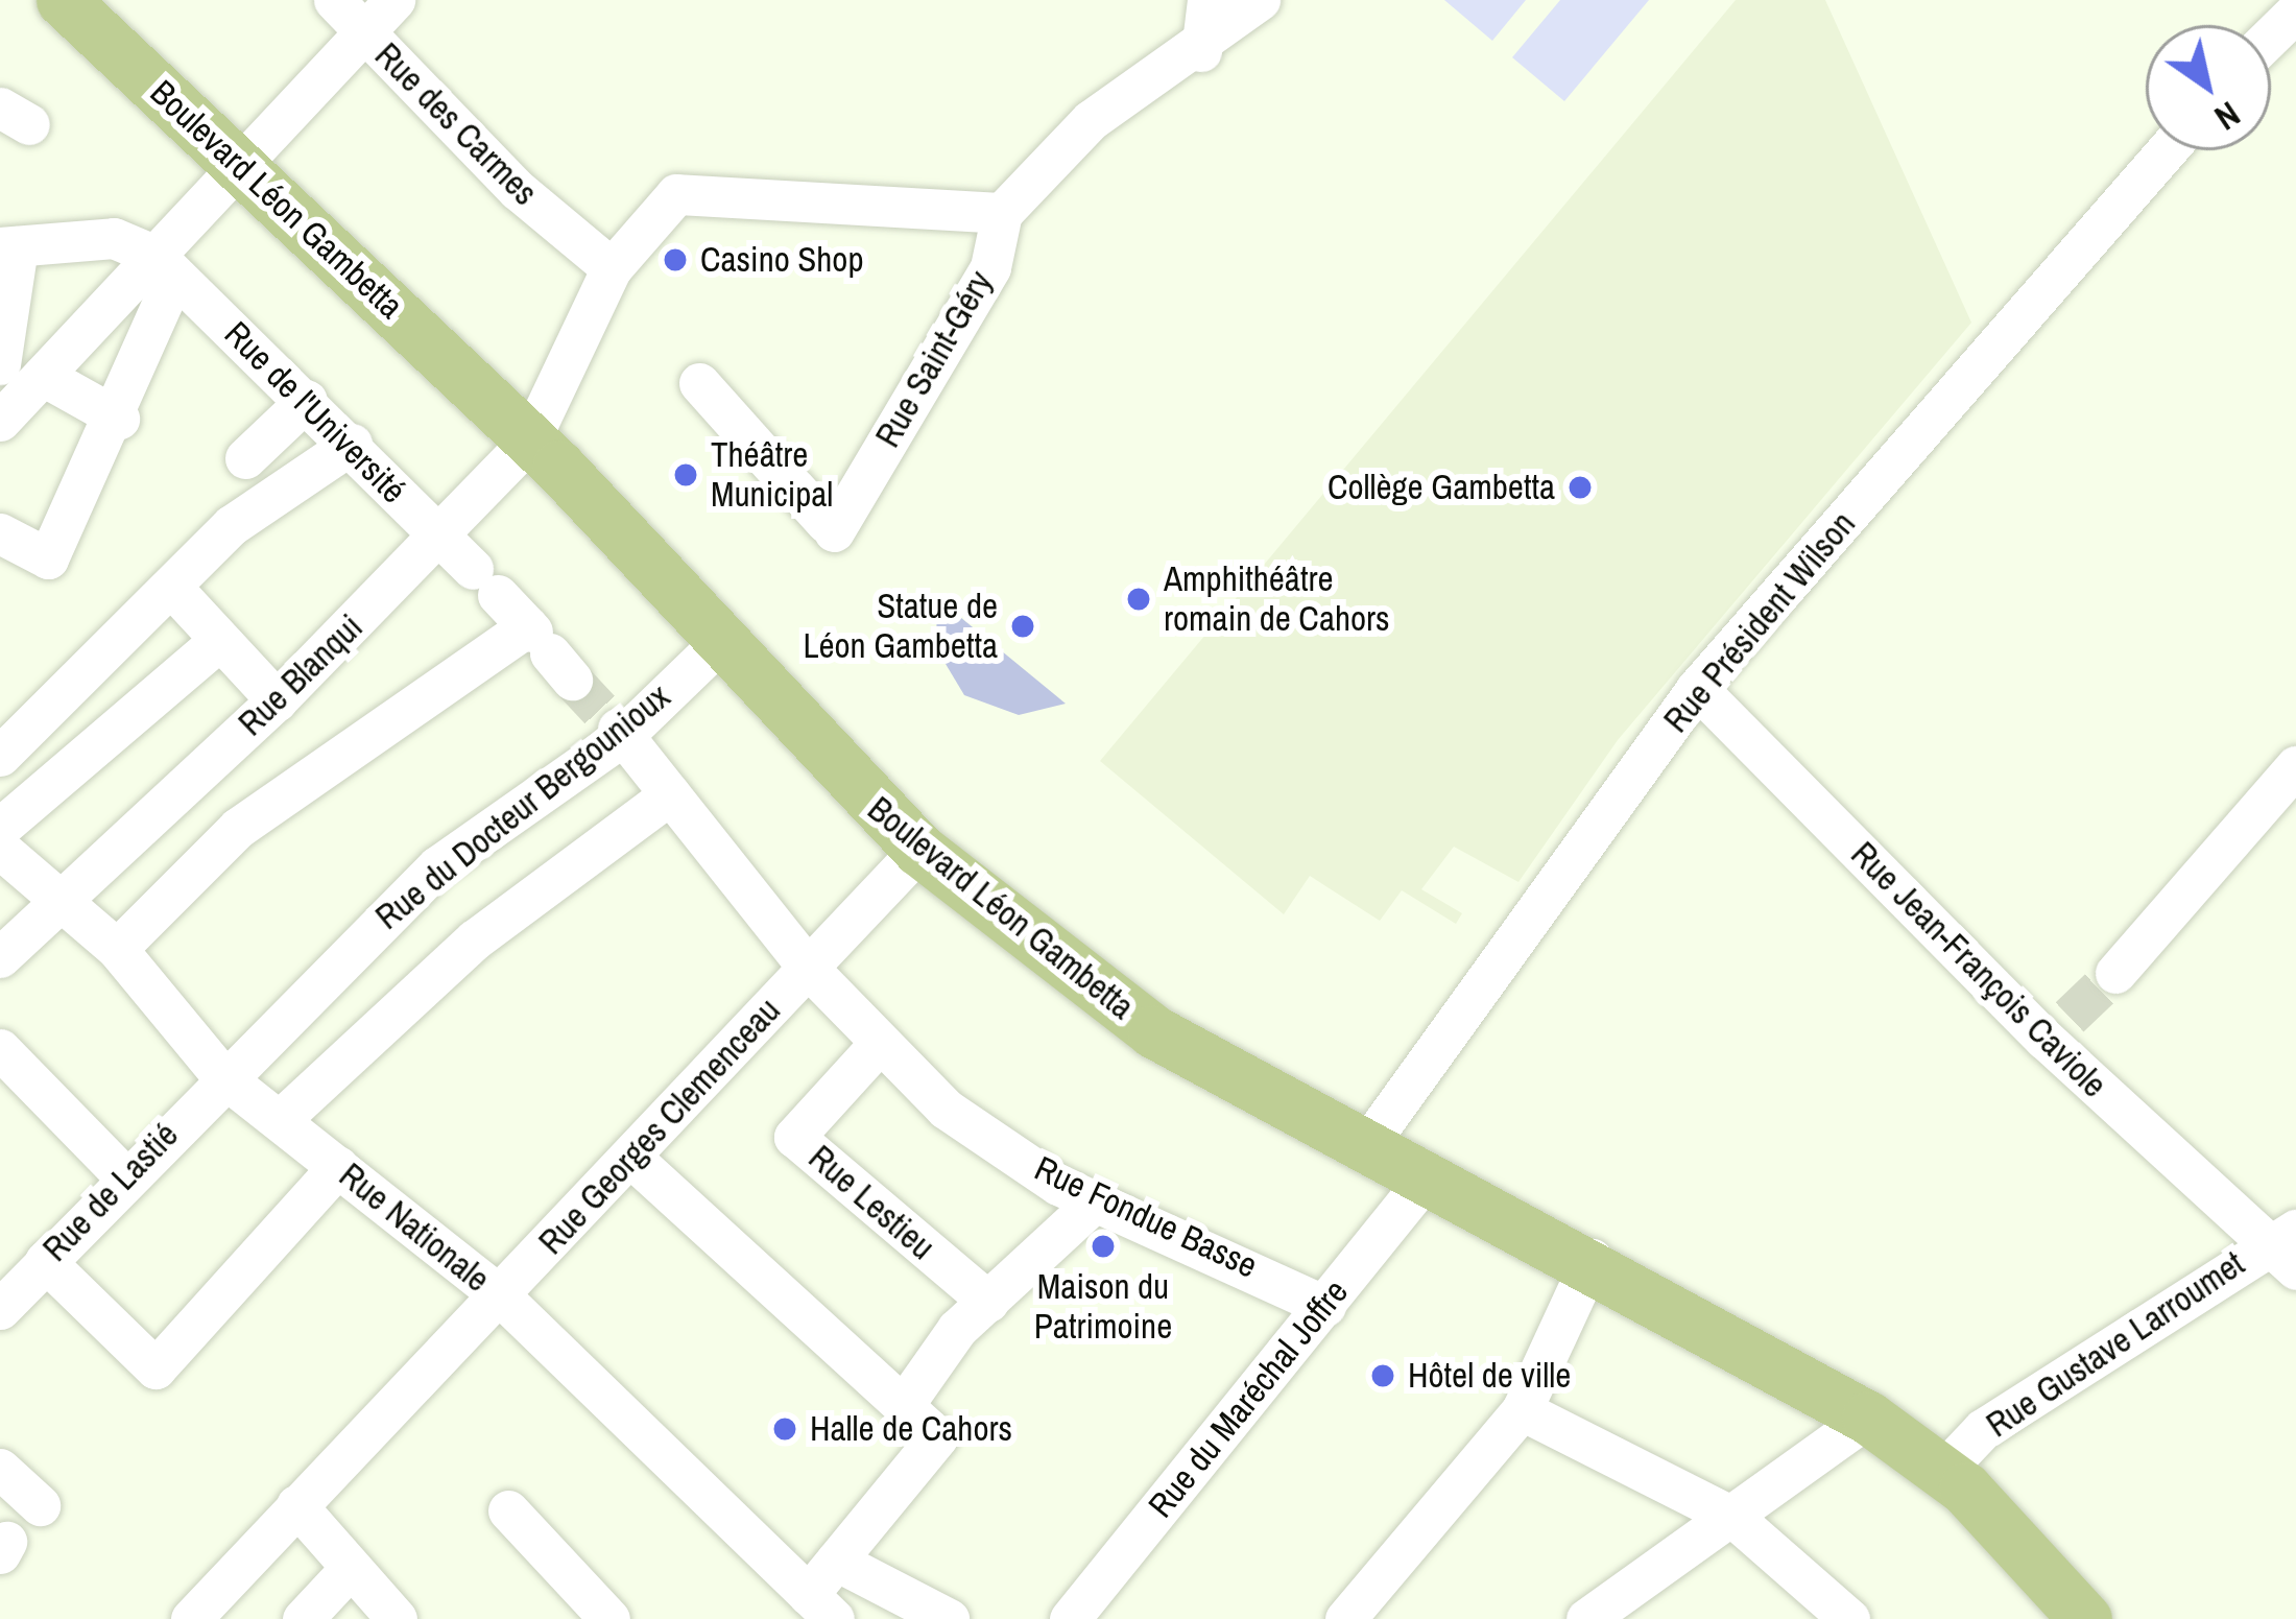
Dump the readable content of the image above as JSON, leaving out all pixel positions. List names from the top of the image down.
{
  "streets": {
    "main road": ["Boulevard Léon Gambetta"],
    "street": [
      "Rue des Carmes",
      "Rue Saint-Géry",
      "Rue de l'Université",
      "Rue Président Wilson",
      "Rue Blanqui",
      "Rue du Docteur Bergounioux",
      "Rue Jean-François Caviole",
      "Rue Georges Clemenceau",
      "Rue de Lastié",
      "Rue Lestieu",
      "Rue Fondue Basse",
      "Rue Nationale",
      "Rue Gustave Larroumet",
      "Rue du Maréchal Joffre"
    ]
  },
  "crossings": [
    ["Rue des Carmes", "Rue Blanqui"],
    ["Boulevard Léon Gambetta", "Rue Président Wilson"],
    ["Boulevard Léon Gambetta", "Rue Blanqui"],
    ["Boulevard Léon Gambetta", "Rue du Docteur Bergounioux"],
    ["Boulevard Léon Gambetta", "Rue Georges Clemenceau"],
    ["Boulevard Léon Gambetta", "Rue Gustave Larroumet"],
    ["Boulevard Léon Gambetta", "Rue du Maréchal Joffre"],
    ["Rue Saint-Géry", "Rue Blanqui"],
    ["Rue de l'Université", "Rue Blanqui"],
    ["Rue de l'Université", "Rue Nationale"],
    ["Rue Président Wilson", "Rue Jean-François Caviole"],
    ["Rue Blanqui", "Rue Nationale"],
    ["Rue du Docteur Bergounioux", "Rue de Lastié"],
    ["Rue du Docteur Bergounioux", "Rue Nationale"],
    ["Rue Jean-François Caviole", "Rue Gustave Larroumet"],
    ["Rue Georges Clemenceau", "Rue Fondue Basse"],
    ["Rue Georges Clemenceau", "Rue Nationale"],
    ["Rue de Lastié", "Rue Nationale"],
    ["Rue Lestieu", "Rue Fondue Basse"],
    ["Rue Fondue Basse", "Rue du Maréchal Joffre"]
  ],
  "places": [
    "Casino Shop",
    "Théâtre Municipal",
    "Collège Gambetta",
    "Amphithéâtre romain de Cahors",
    "Statue de Léon Gambetta",
    "Maison du Patrimoine",
    "Hôtel de ville",
    "Halle de Cahors"
  ],
  "north": "bottom right"
}
